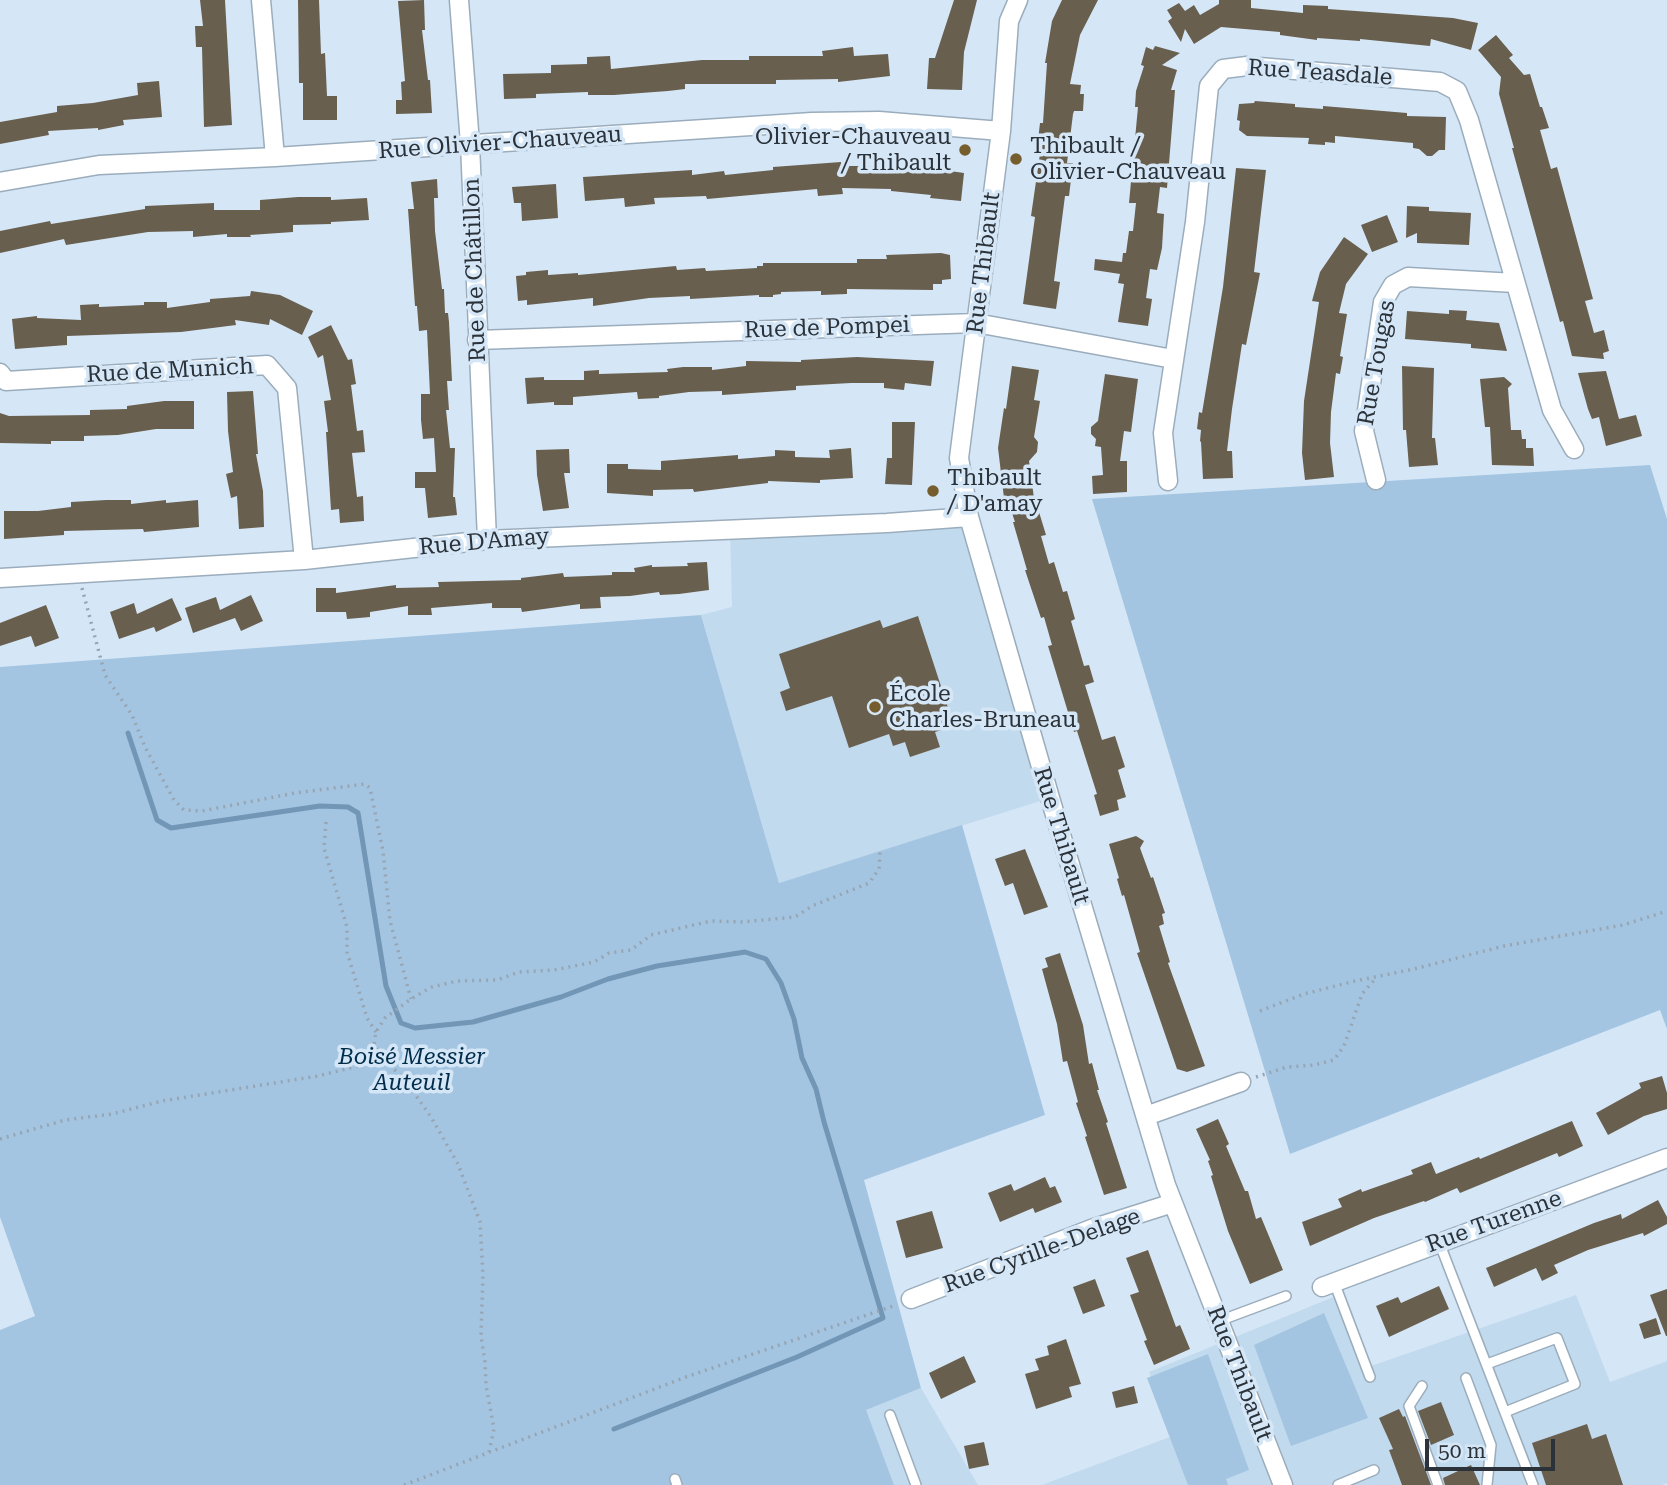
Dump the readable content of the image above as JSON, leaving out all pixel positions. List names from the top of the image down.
{
  "streets": {
    "street": [
      "Rue Teasdale",
      "Rue Olivier-Chauveau",
      "Rue Thibault",
      "Rue de Châtillon",
      "Rue de Pompei",
      "Rue Tougas",
      "Rue de Munich",
      "Rue D'Amay",
      "Rue Turenne",
      "Rue Cyrille-Delage"
    ]
  },
  "crossings": [
    ["Rue Teasdale", "Rue de Pompei"],
    ["Rue Teasdale", "Rue Tougas"],
    ["Rue Olivier-Chauveau", "Rue Thibault"],
    ["Rue Olivier-Chauveau", "Rue de Châtillon"],
    ["Rue Thibault", "Rue de Pompei"],
    ["Rue Thibault", "Rue D'Amay"],
    ["Rue Thibault", "Rue Cyrille-Delage"],
    ["Rue de Châtillon", "Rue de Pompei"],
    ["Rue de Châtillon", "Rue D'Amay"],
    ["Rue de Munich", "Rue D'Amay"]
  ],
  "parks": ["Boisé Messier Auteuil"],
  "places": [
    "Olivier-Chauveau / Thibault",
    "Thibault / Olivier-Chauveau",
    "Thibault / D'amay",
    "École Charles-Bruneau"
  ],
  "scale_bar": "50 m"
}
